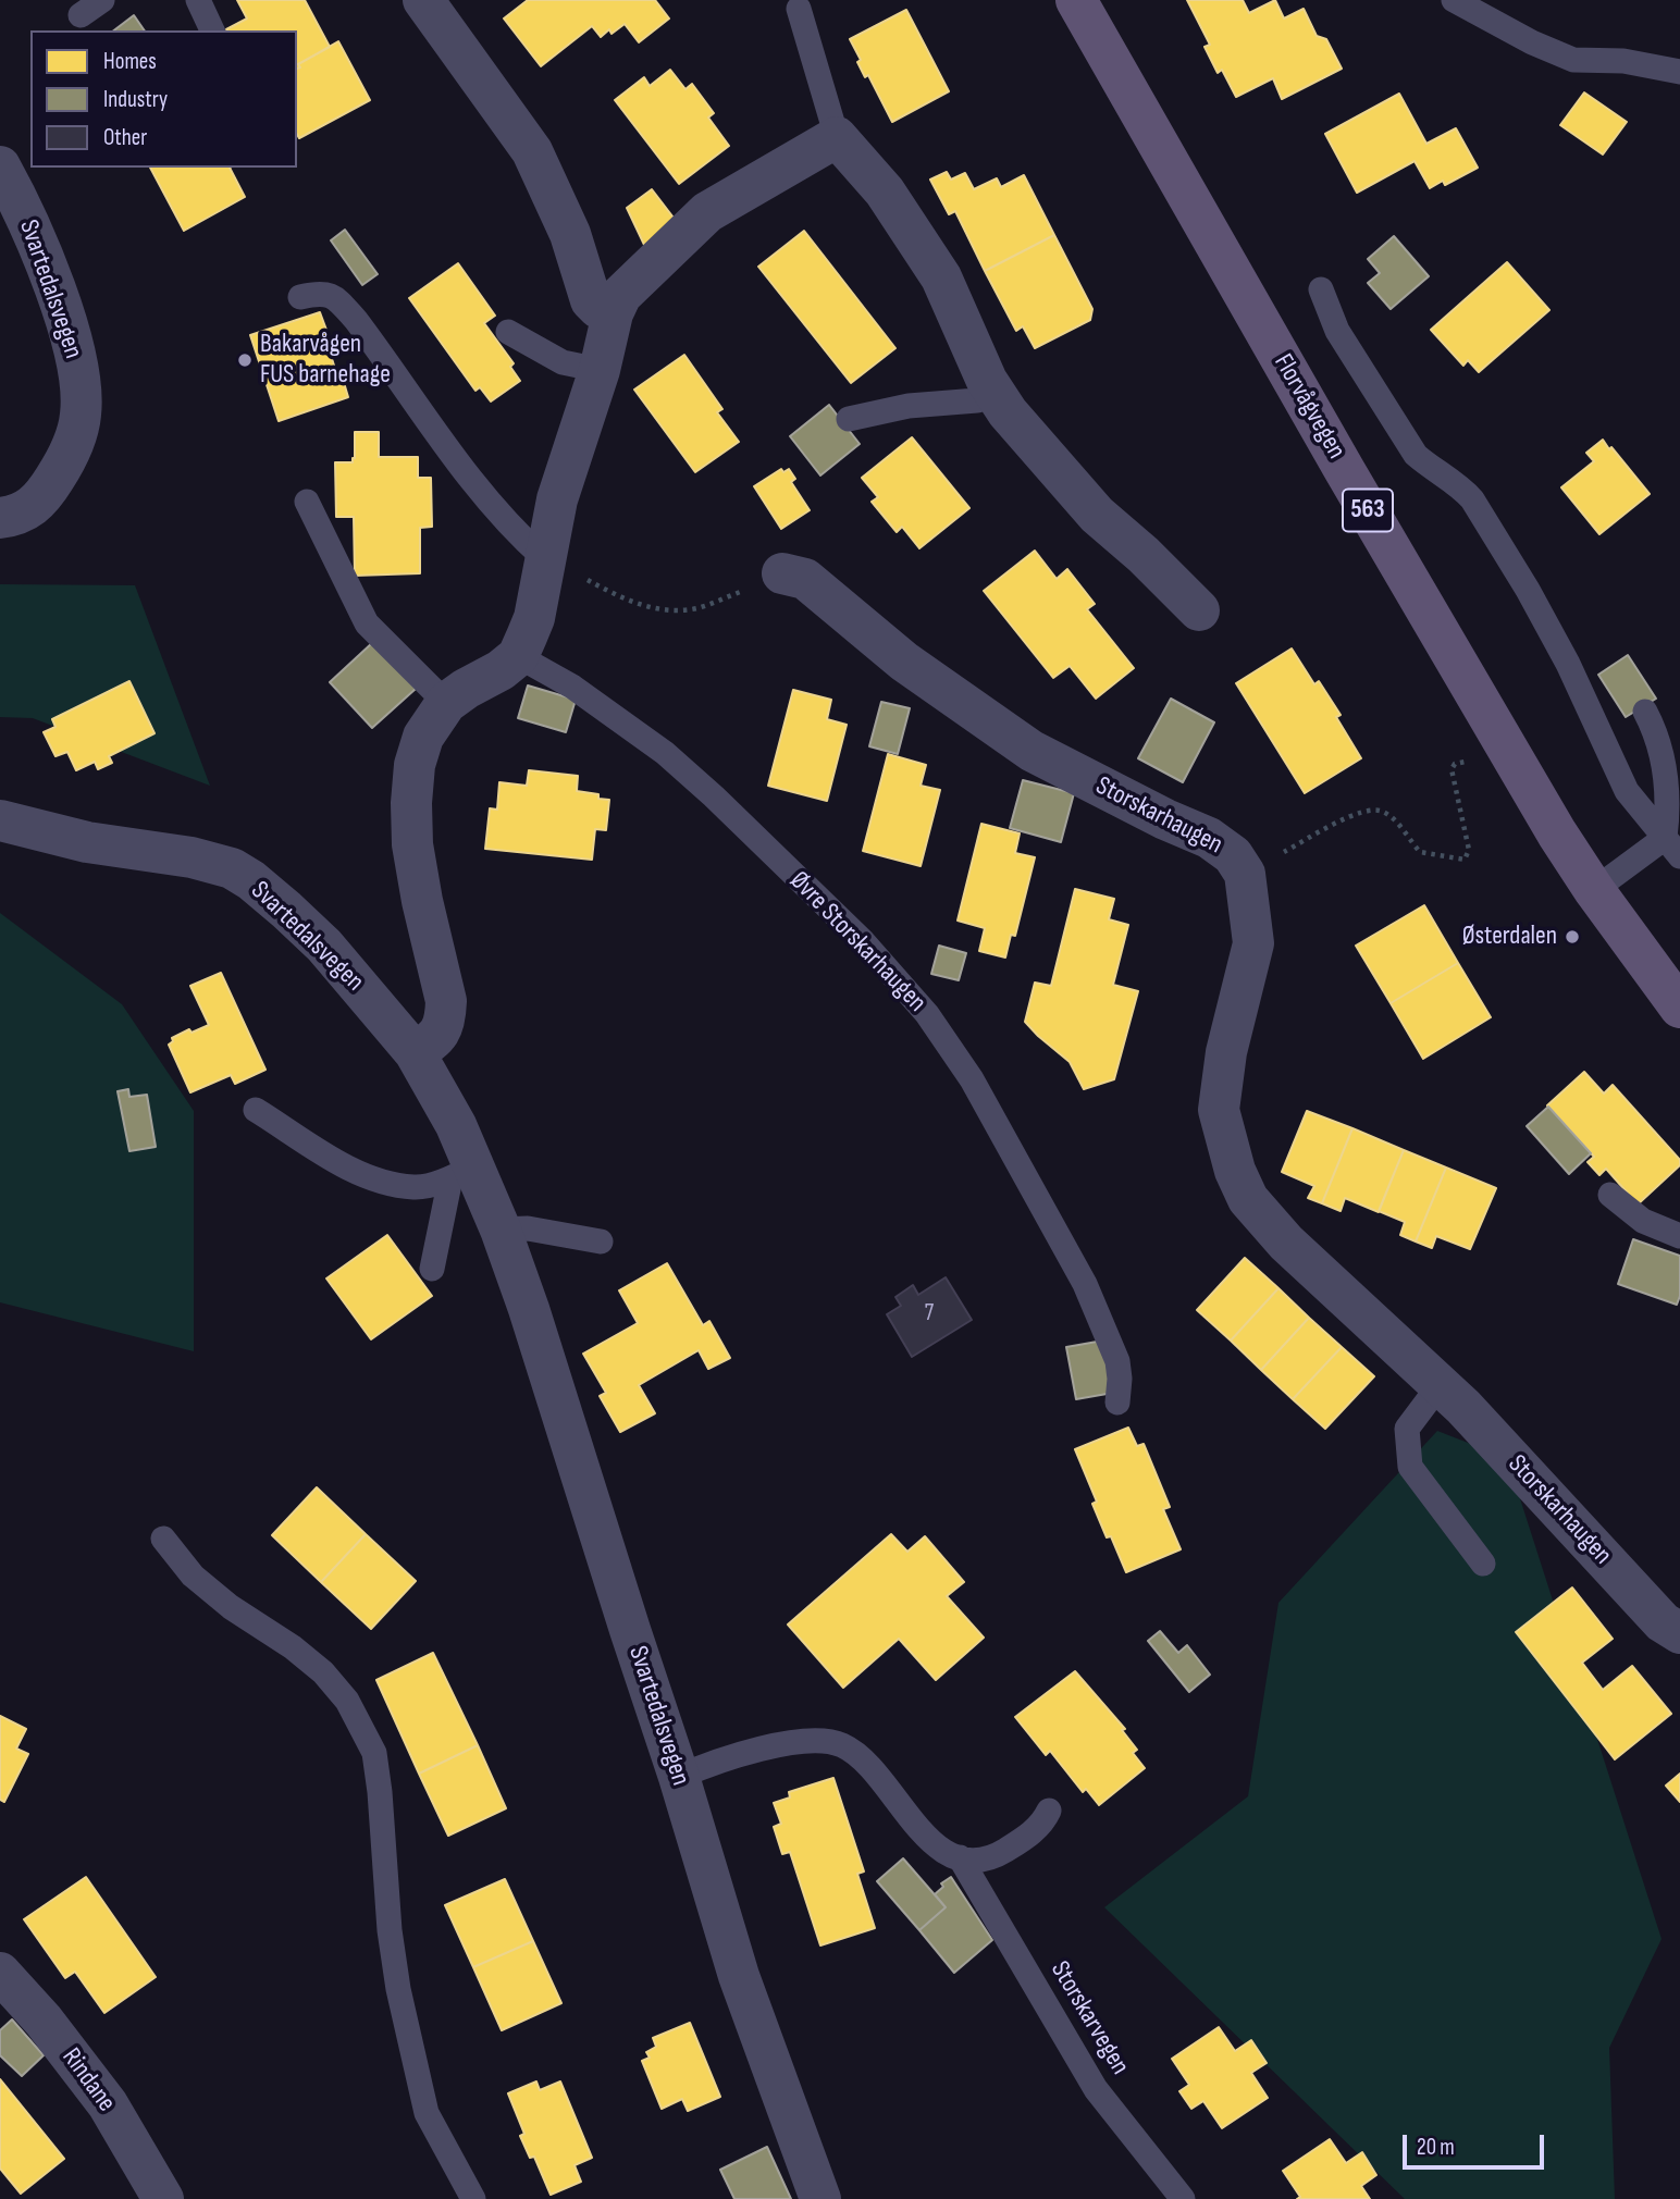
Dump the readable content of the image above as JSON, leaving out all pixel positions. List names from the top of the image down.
{
  "streets": {
    "main road": ["Florvågvegen", "563"],
    "street": ["Svartedalsvegen", "Storskarhaugen", "Rindane"],
    "lane": ["Øvre Storskarhaugen", "Storskarvegen"]
  },
  "crossings": [
    ["Svartedalsvegen", "Storskarvegen"]
  ],
  "places": ["Bakarvågen FUS barnehage", "Østerdalen"],
  "house_numbers": ["7"],
  "legend": ["Homes", "Industry", "Other"],
  "scale_bar": "20 m"
}
